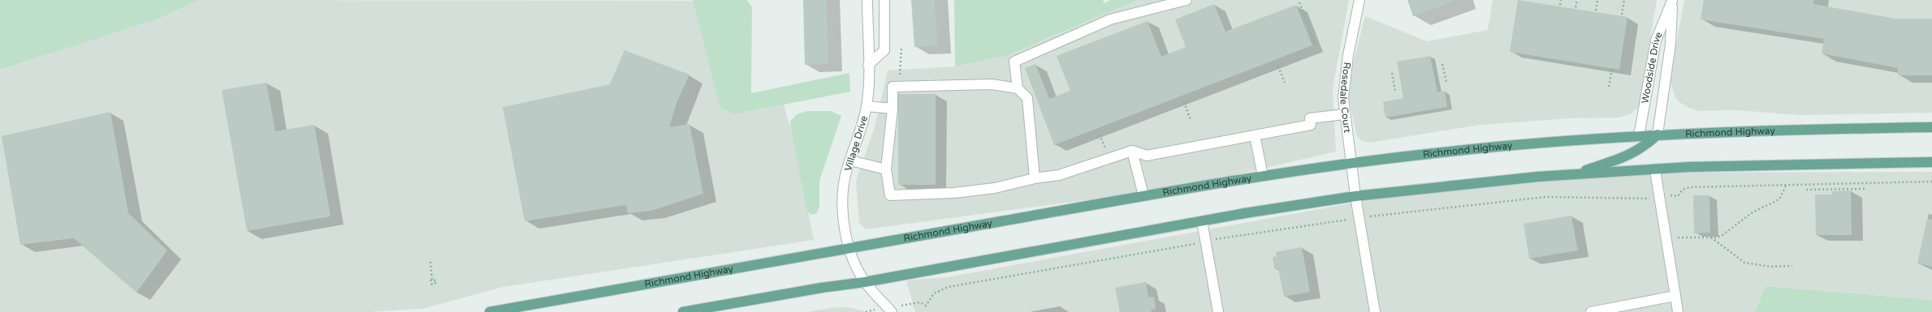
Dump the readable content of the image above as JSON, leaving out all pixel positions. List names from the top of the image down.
{
  "streets": {
    "main road": ["Richmond Highway"],
    "street": ["Woodside Drive", "Rosedale Court", "Village Drive"]
  },
  "crossings": [
    ["Woodside Drive", "Richmond Highway"],
    ["Rosedale Court", "Richmond Highway"],
    ["Richmond Highway", "Village Drive"]
  ]
}
